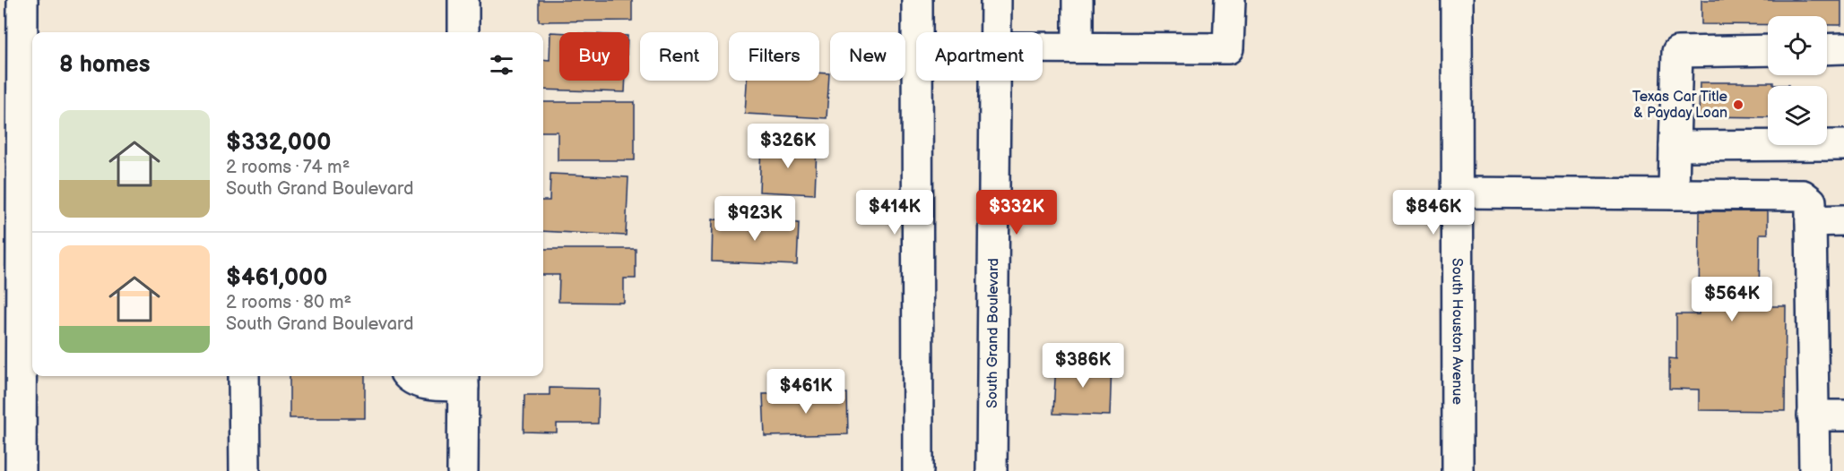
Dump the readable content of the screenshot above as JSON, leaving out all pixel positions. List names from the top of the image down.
{
  "streets": {
    "street": ["South Grand Boulevard", "South Houston Avenue"]
  },
  "places": ["Texas Car Title & Payday Loan"],
  "page": {
    "chip": [
      "Buy",
      "Rent",
      "Filters",
      "New",
      "Apartment"
    ],
    "heading": "8 homes",
    "list": [
      {
        "name": "$332,000",
        "note": "2 rooms · 74 m² · South Grand Boulevard"
      },
      {
        "name": "$461,000",
        "note": "2 rooms · 80 m² · South Grand Boulevard"
      }
    ],
    "price": [
      "$326K",
      "$414K",
      "$332K",
      "$846K",
      "$923K",
      "$564K",
      "$386K",
      "$461K"
    ]
  }
}
